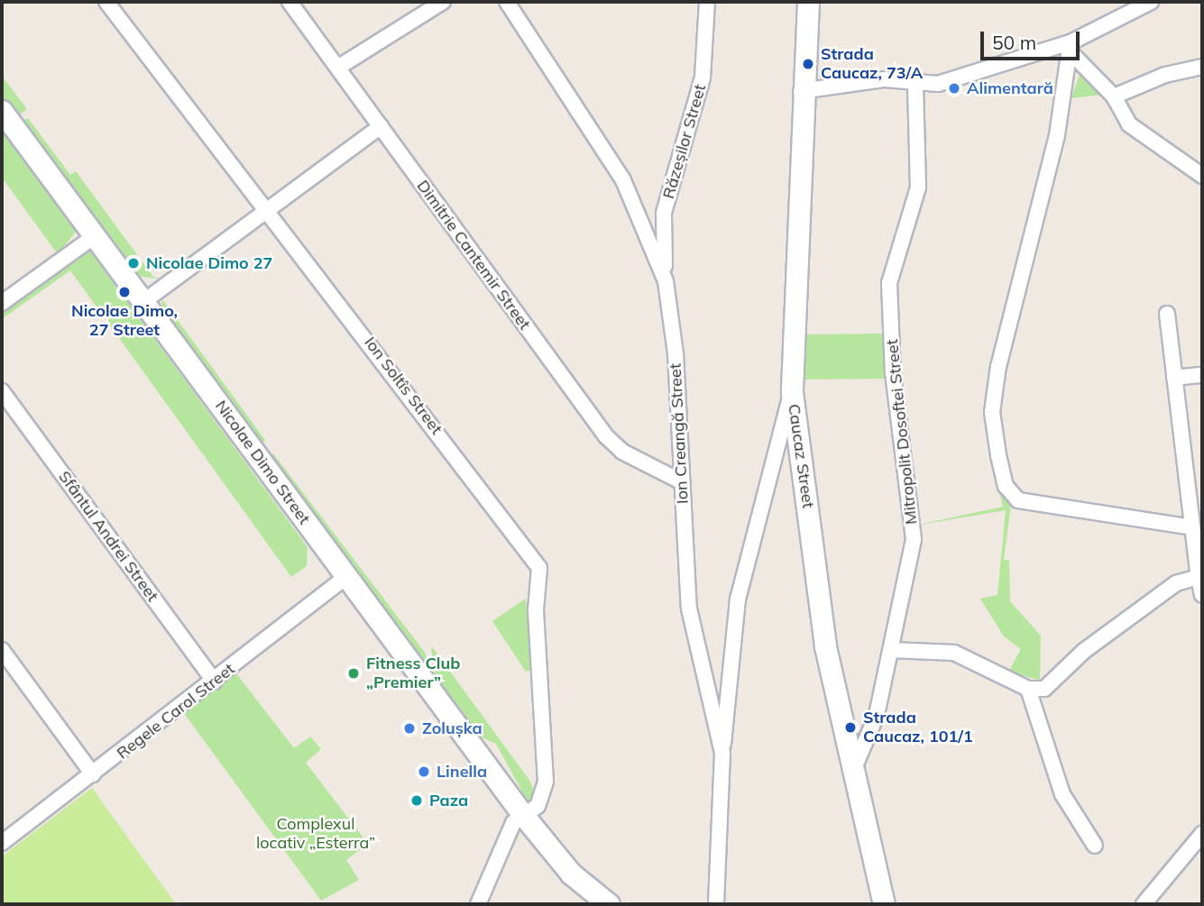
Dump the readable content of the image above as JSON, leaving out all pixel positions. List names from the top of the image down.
{
  "streets": {
    "street": [
      "Răzeșilor Street",
      "Dimitrie Cantemir Street",
      "Ion Soltîs Street",
      "Mitropolit Dosoftei Street",
      "Ion Creangă Street",
      "Caucaz Street",
      "Nicolae Dimo Street",
      "Sfântul Andrei Street",
      "Regele Carol Street"
    ]
  },
  "crossings": [
    ["Răzeșilor Street", "Ion Creangă Street"],
    ["Dimitrie Cantemir Street", "Ion Creangă Street"],
    ["Ion Soltîs Street", "Nicolae Dimo Street"],
    ["Mitropolit Dosoftei Street", "Caucaz Street"],
    ["Nicolae Dimo Street", "Regele Carol Street"],
    ["Sfântul Andrei Street", "Regele Carol Street"]
  ],
  "parks": ["Complexul locativ „Esterra”"],
  "places": [
    "Strada Caucaz, 73/A",
    "Alimentară",
    "Nicolae Dimo 27",
    "Nicolae Dimo, 27 Street",
    "Fitness Club „Premier”",
    "Strada Caucaz, 101/1",
    "Zolușka",
    "Linella",
    "Paza"
  ],
  "scale_bar": "50 m"
}
